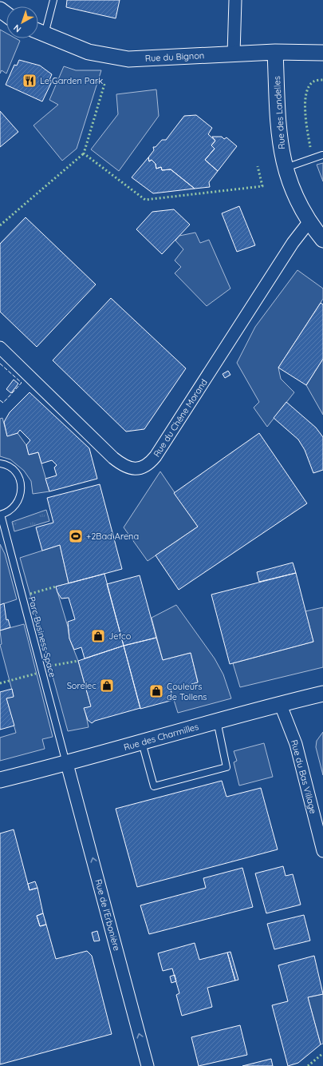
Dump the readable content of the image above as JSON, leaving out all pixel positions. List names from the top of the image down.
{
  "streets": {
    "street": [
      "Rue du Bignon",
      "Rue des Landelles",
      "Rue du Chêne Morand",
      "Rue des Charmilles",
      "Rue du Bas Village",
      "Rue de l'Erbonière"
    ],
    "lane": ["Parc Business Space"]
  },
  "crossings": [
    ["Rue du Bignon", "Rue des Landelles"],
    ["Rue des Landelles", "Rue du Chêne Morand"],
    ["Parc Business Space", "Rue des Charmilles"],
    ["Parc Business Space", "Rue de l'Erbonière"],
    ["Rue des Charmilles", "Rue du Bas Village"],
    ["Rue des Charmilles", "Rue de l'Erbonière"]
  ],
  "one_way": ["Rue de l'Erbonière"],
  "places": {
    "restaurant": ["Le Garden Park"],
    "sports": ["+2Bad Arena"],
    "shop": ["Jefco", "Sorelec", "Couleurs de Tollens"]
  },
  "north": "bottom left"
}
